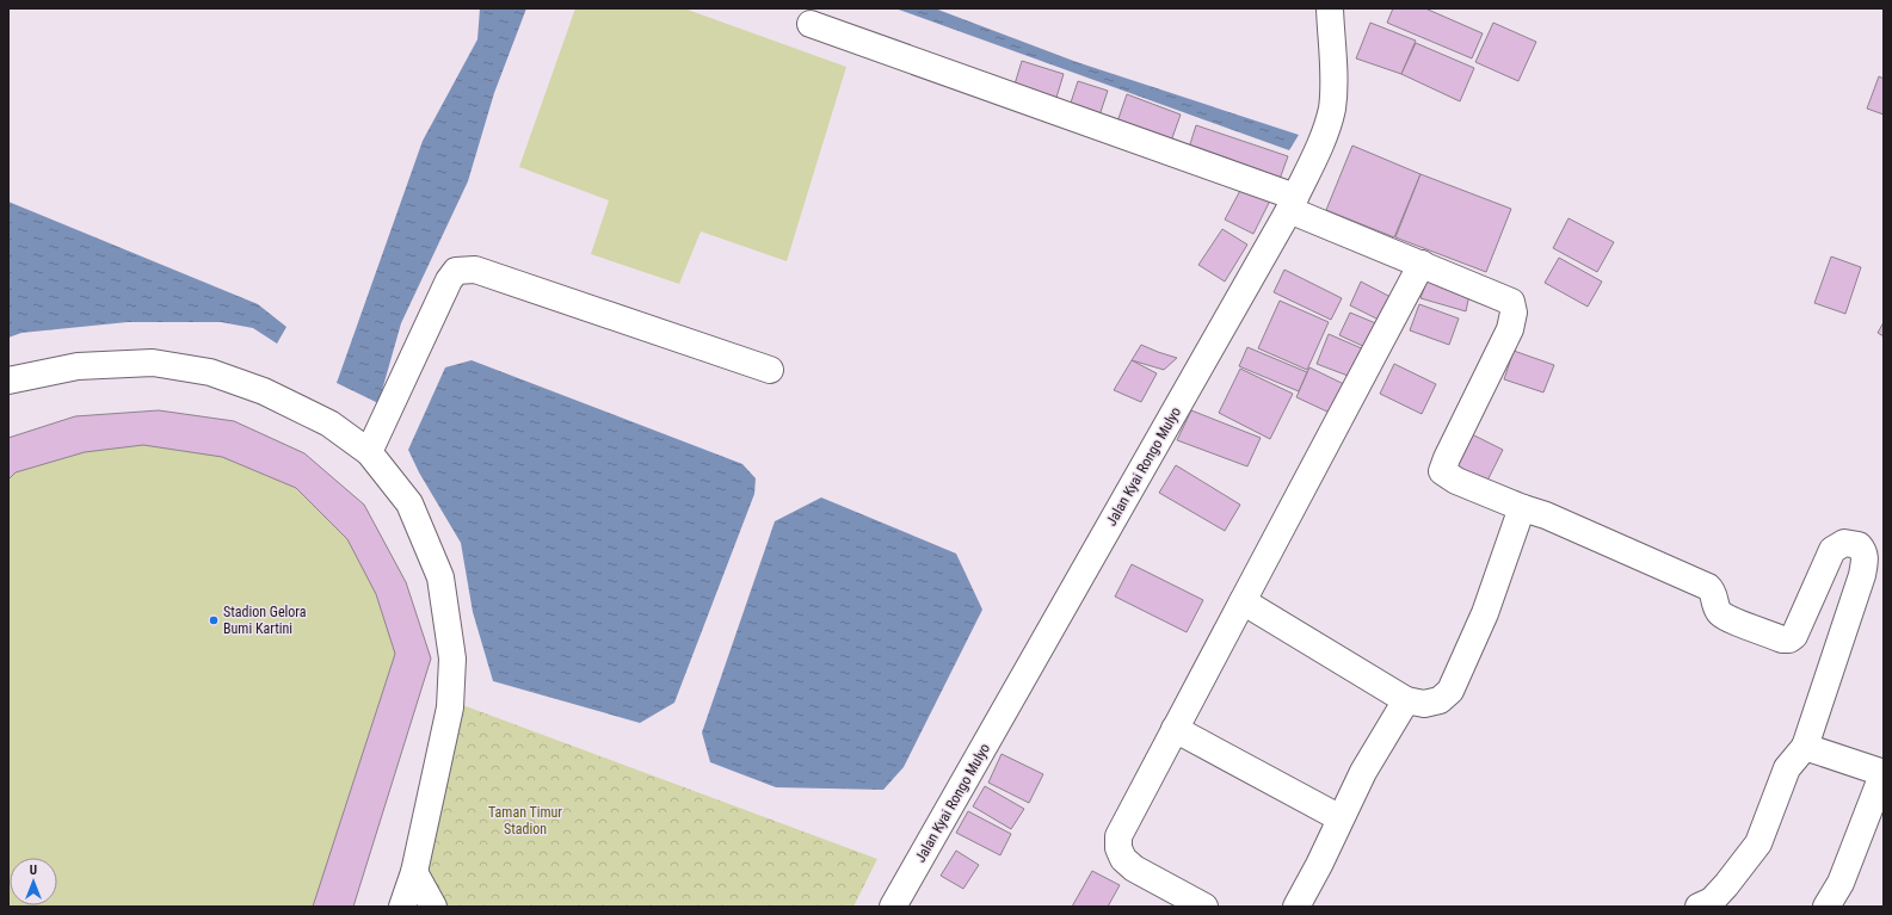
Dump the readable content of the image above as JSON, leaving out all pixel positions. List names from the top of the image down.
{
  "streets": {
    "street": ["Jalan Kyai Rongo Mulyo"]
  },
  "parks": ["Taman Timur Stadion"],
  "places": ["Stadion Gelora Bumi Kartini"],
  "north": "top"
}
